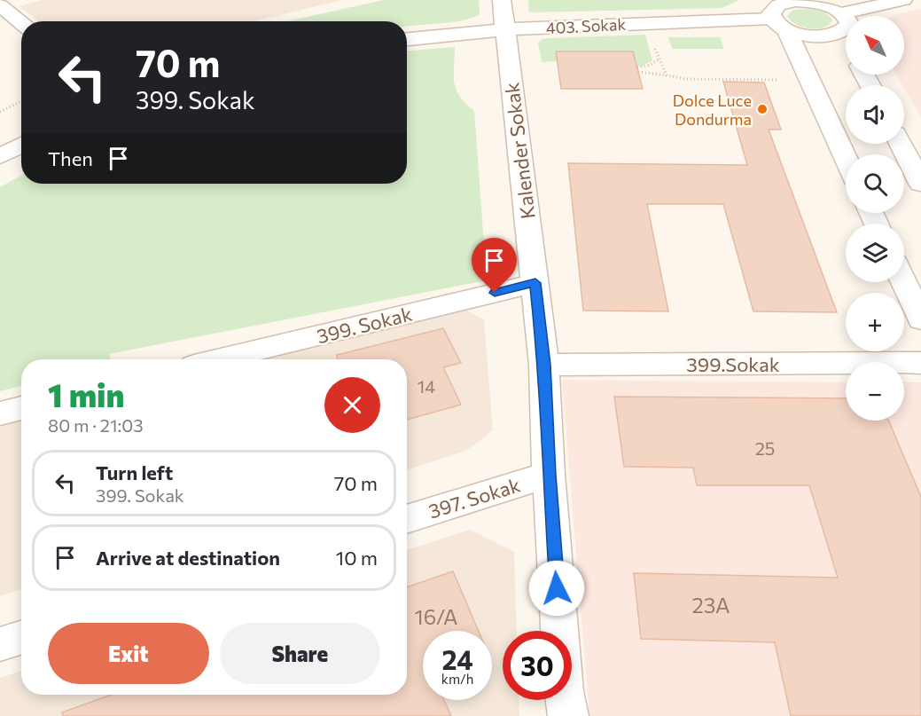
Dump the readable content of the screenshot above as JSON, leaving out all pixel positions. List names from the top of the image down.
{
  "streets": {
    "street": [
      "403. Sokak",
      "Kalender Sokak",
      "399. Sokak",
      "399.Sokak",
      "397. Sokak"
    ]
  },
  "crossings": [
    ["403. Sokak", "Kalender Sokak"],
    ["Kalender Sokak", "399. Sokak"],
    ["Kalender Sokak", "399.Sokak"],
    ["Kalender Sokak", "397. Sokak"]
  ],
  "places": ["Dolce Luce Dondurma"],
  "house_numbers": [
    "14",
    "25",
    "23A",
    "16/A"
  ],
  "north": "top left",
  "page": {
    "map_buttons": ["+", "−"],
    "turn": ["70 m", "399. Sokak"],
    "then": "Then",
    "heading": ["1 min", "80 m · 21:03"],
    "list": [
      {
        "name": "Turn left",
        "note": "399. Sokak",
        "value": "70 m"
      },
      {
        "name": "Arrive at destination",
        "value": "10 m"
      }
    ],
    "buttons": ["Exit", "Share"],
    "speed": "24 km/h",
    "limit": "30"
  }
}
